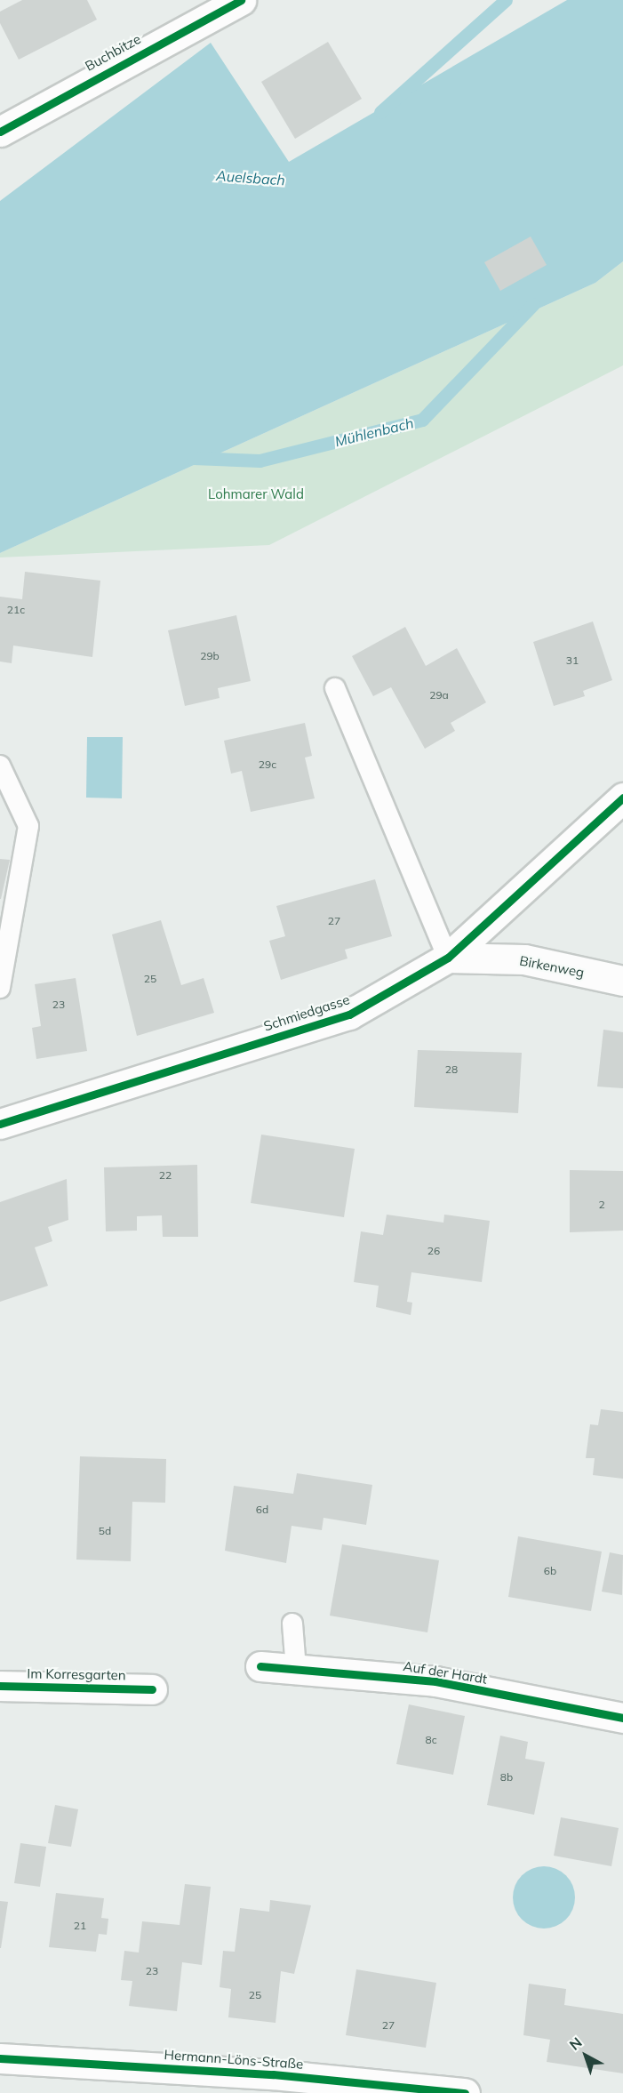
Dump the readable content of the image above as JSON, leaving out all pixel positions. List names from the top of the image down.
{
  "streets": {
    "street": [
      "Buchbitze",
      "Birkenweg",
      "Schmiedgasse",
      "Auf der Hardt",
      "Im Korresgarten",
      "Hermann-Löns-Straße"
    ]
  },
  "crossings": [
    ["Birkenweg", "Schmiedgasse"]
  ],
  "water": ["Auelsbach", "Mühlenbach"],
  "parks": ["Lohmarer Wald"],
  "house_numbers": [
    "21c",
    "29b",
    "31",
    "29a",
    "29c",
    "27",
    "25",
    "23",
    "28",
    "22",
    "2",
    "26",
    "6d",
    "5d",
    "6b",
    "8c",
    "8b",
    "21",
    "23",
    "25",
    "27"
  ],
  "north": "top left"
}
